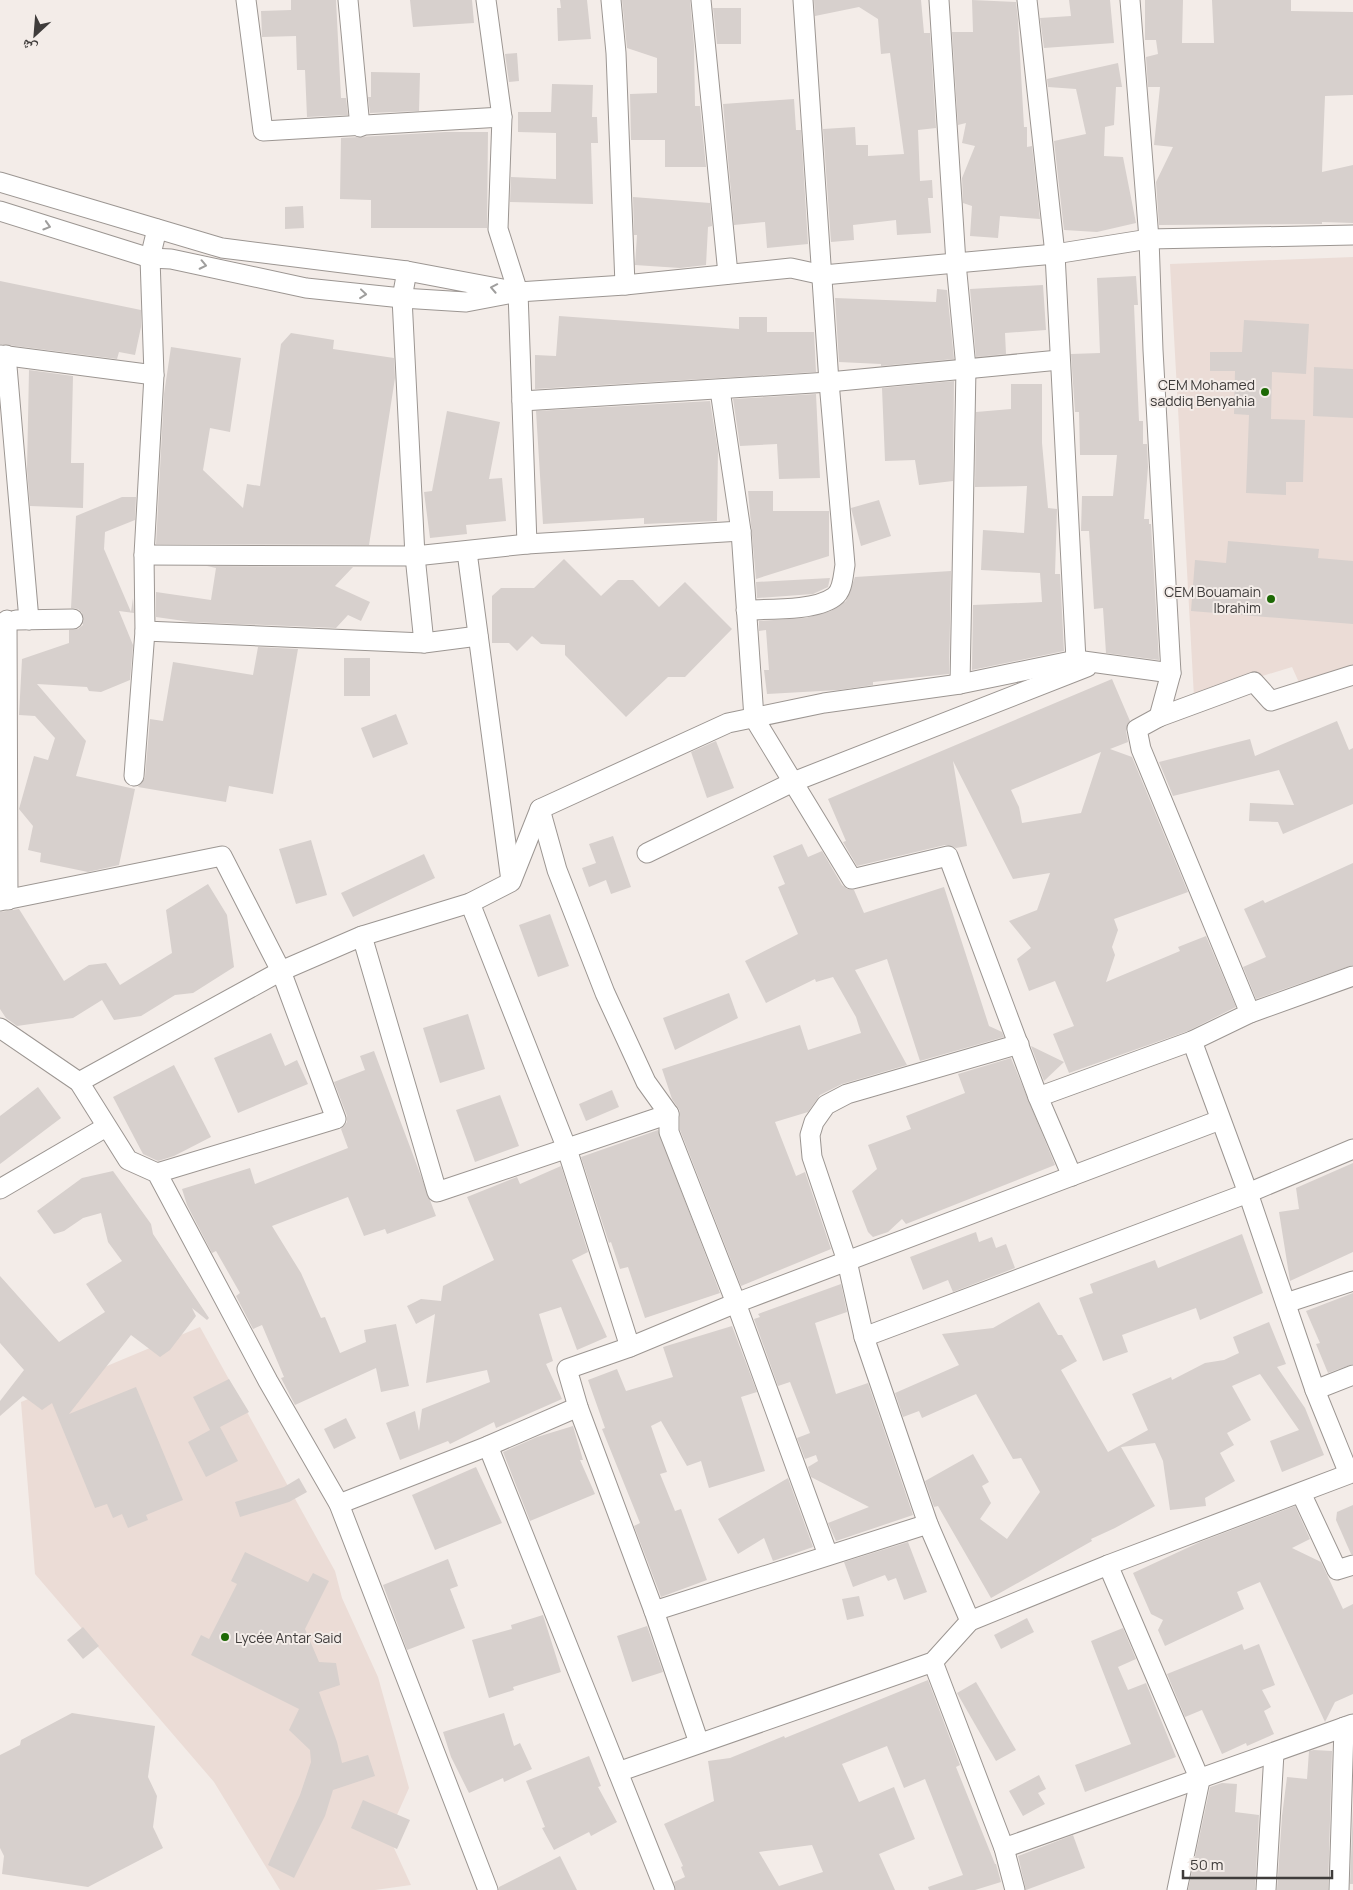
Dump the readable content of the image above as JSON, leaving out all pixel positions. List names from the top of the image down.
{
  "places": ["CEM Mohamed saddiq Benyahia", "CEM Bouamain Ibrahim", "Lycée Antar Said"],
  "scale_bar": "50 m",
  "north": "bottom left"
}
